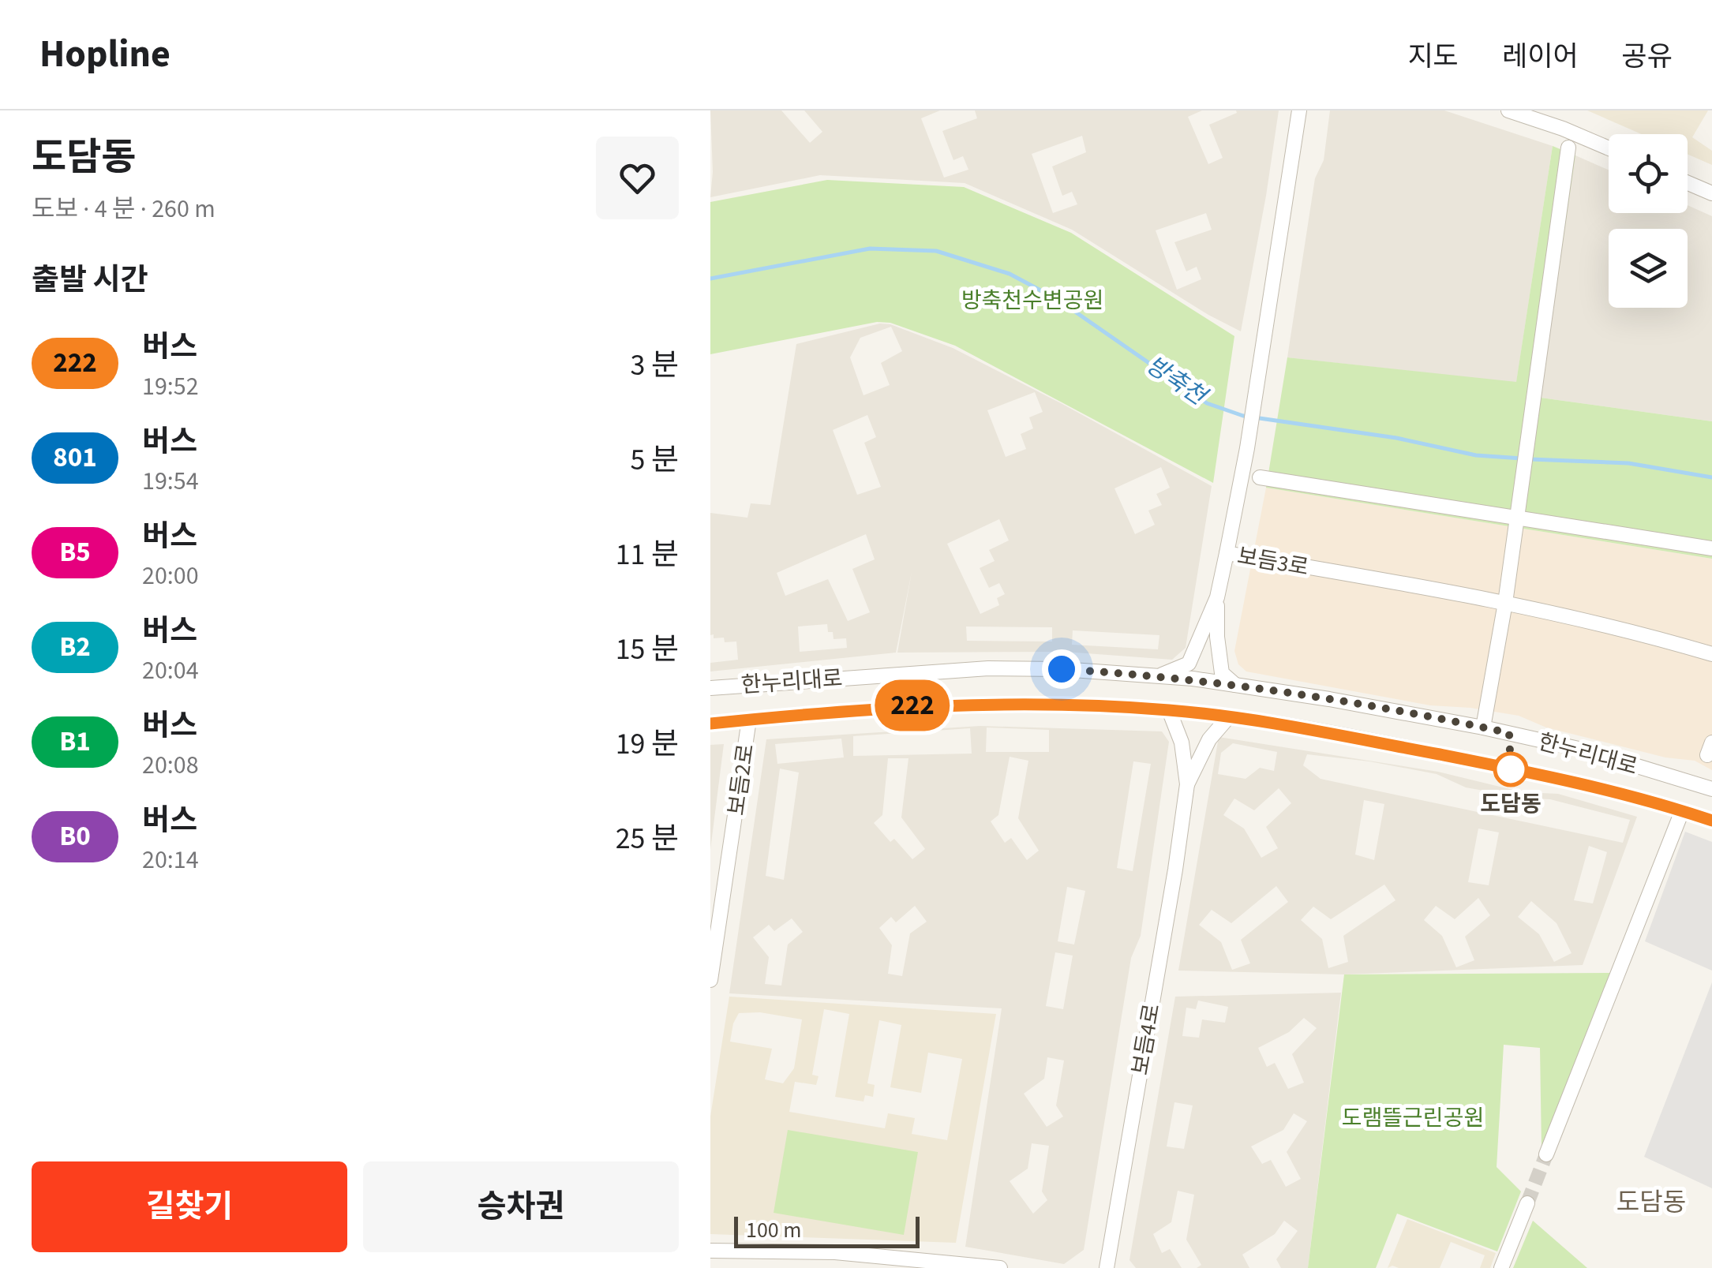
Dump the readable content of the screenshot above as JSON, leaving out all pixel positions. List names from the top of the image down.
{
  "streets": {
    "street": [
      "보듬3로",
      "한누리대로",
      "보듬2로",
      "보듬4로"
    ]
  },
  "crossings": [
    ["한누리대로", "보듬2로"]
  ],
  "districts": ["도담동"],
  "water": ["방축천"],
  "parks": ["방축천수변공원", "도램뜰근린공원"],
  "places": ["도담동"],
  "lines": ["bus line 222"],
  "scale_bar": "100 m",
  "page": {
    "header": "Hopline",
    "nav": ["지도", "레이어", "공유"],
    "heading": [
      ["도담동", "도보 · 4 분 · 260 m"],
      "출발 시간"
    ],
    "on_map": "222",
    "list": [
      {
        "mark": "222",
        "name": "버스",
        "note": "19:52",
        "value": "3 분"
      },
      {
        "mark": "801",
        "name": "버스",
        "note": "19:54",
        "value": "5 분"
      },
      {
        "mark": "B5",
        "name": "버스",
        "note": "20:00",
        "value": "11 분"
      },
      {
        "mark": "B2",
        "name": "버스",
        "note": "20:04",
        "value": "15 분"
      },
      {
        "mark": "B1",
        "name": "버스",
        "note": "20:08",
        "value": "19 분"
      },
      {
        "mark": "B0",
        "name": "버스",
        "note": "20:14",
        "value": "25 분"
      }
    ],
    "buttons": ["길찾기", "승차권"],
    "scale": "100 m"
  }
}
